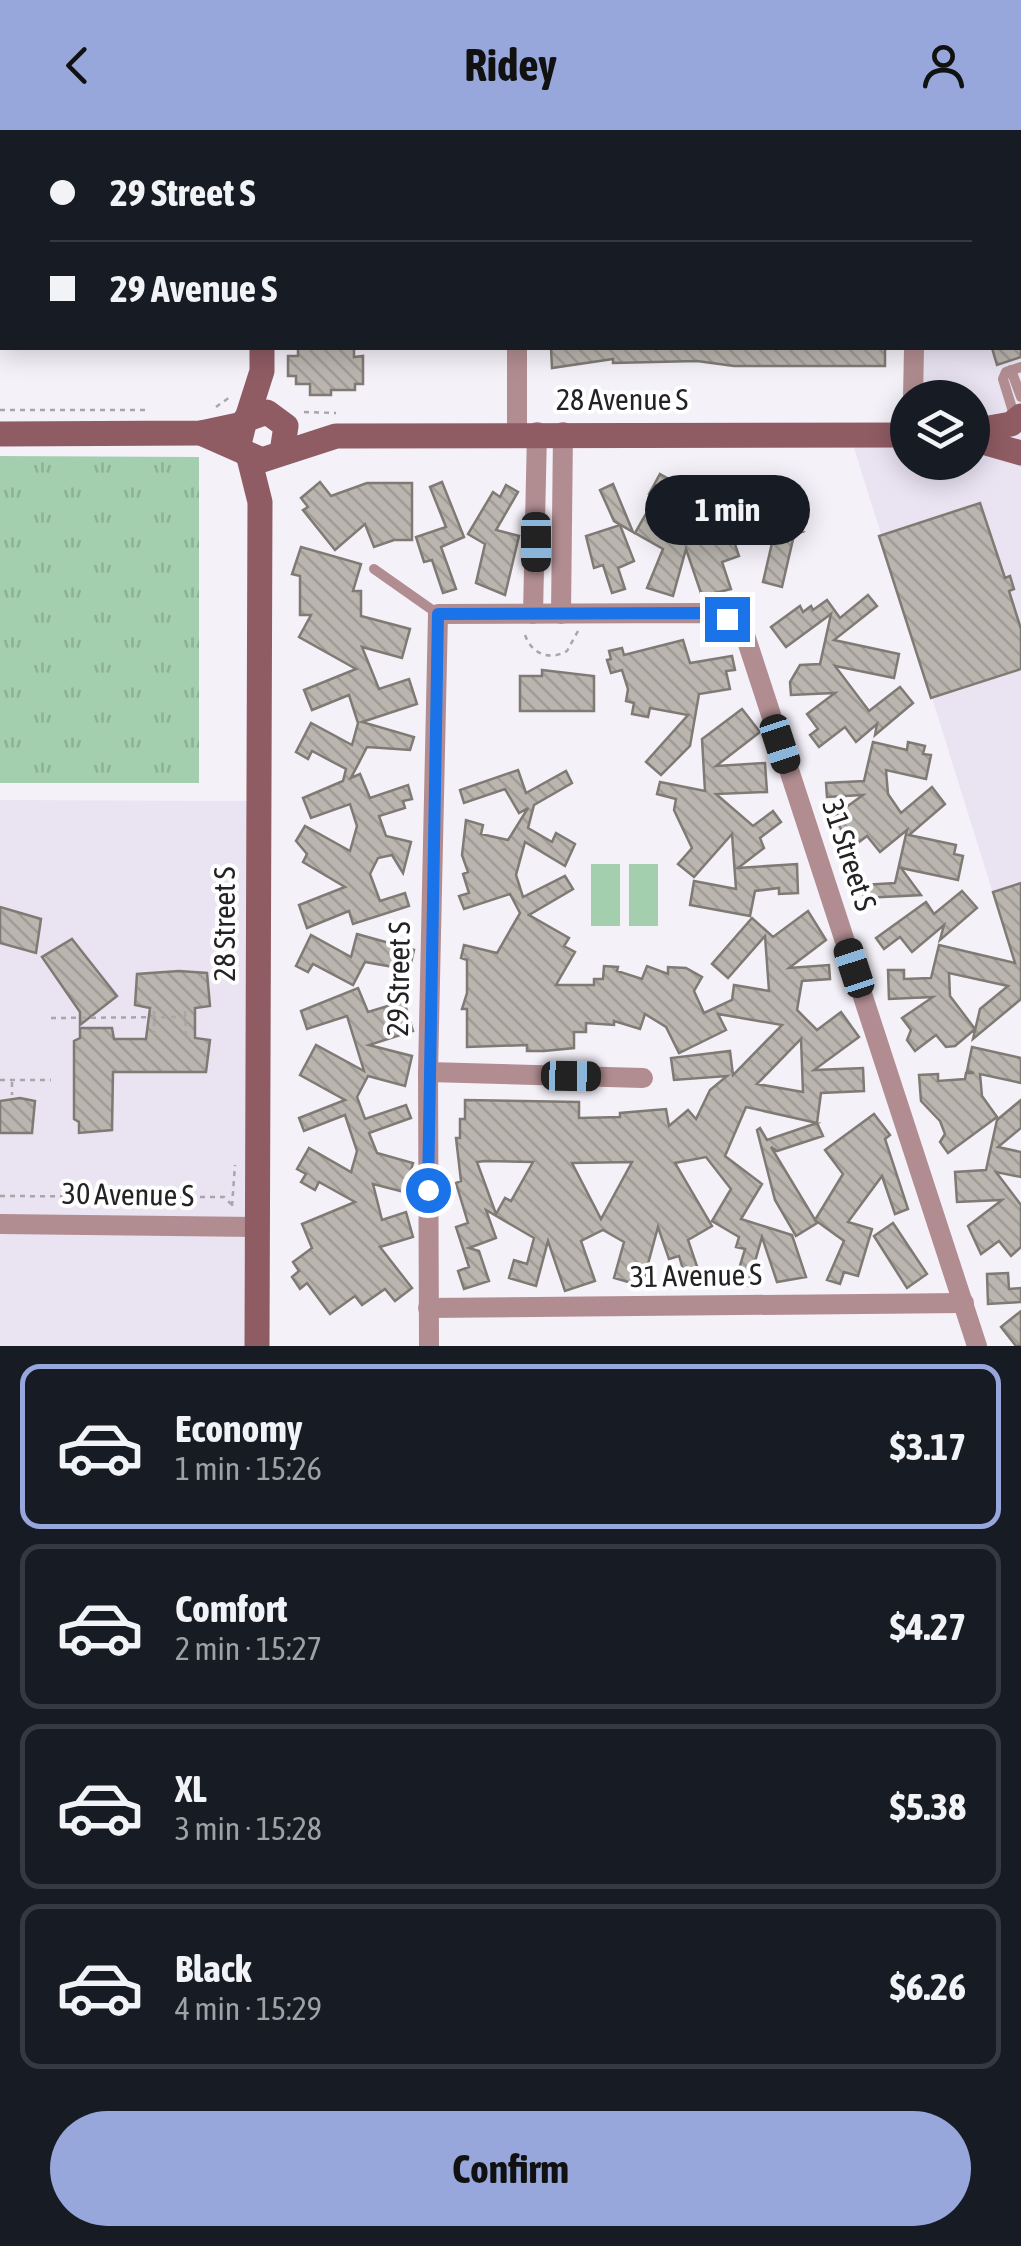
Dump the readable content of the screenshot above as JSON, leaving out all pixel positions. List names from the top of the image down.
{
  "streets": {
    "street": [
      "28 Avenue S",
      "31 Street S",
      "28 Street S",
      "29 Street S",
      "30 Avenue S",
      "31 Avenue S"
    ]
  },
  "crossings": [
    ["31 Street S", "31 Avenue S"],
    ["28 Street S", "30 Avenue S"],
    ["29 Street S", "31 Avenue S"]
  ],
  "page": {
    "header": "Ridey",
    "banner": ["29 Street S", "29 Avenue S"],
    "bubble": "1 min",
    "list": [
      {
        "name": "Economy",
        "note": "1 min · 15:26",
        "value": "$3.17"
      },
      {
        "name": "Comfort",
        "note": "2 min · 15:27",
        "value": "$4.27"
      },
      {
        "name": "XL",
        "note": "3 min · 15:28",
        "value": "$5.38"
      },
      {
        "name": "Black",
        "note": "4 min · 15:29",
        "value": "$6.26"
      }
    ],
    "buttons": "Confirm"
  }
}
